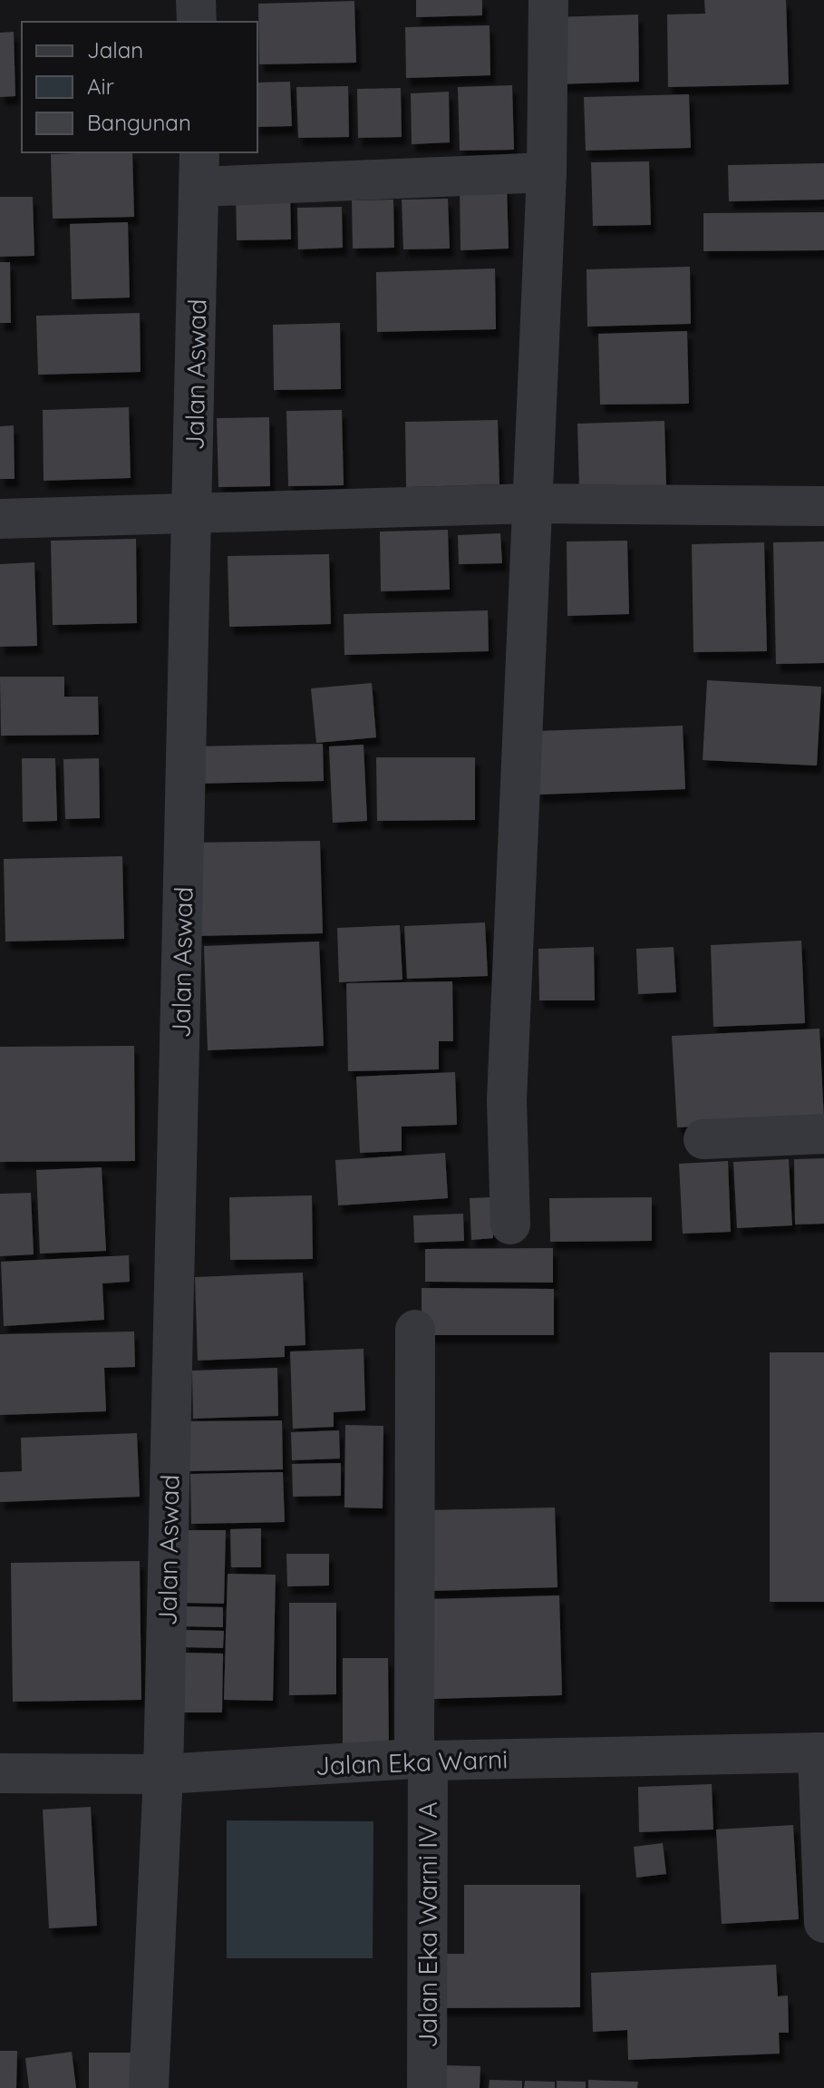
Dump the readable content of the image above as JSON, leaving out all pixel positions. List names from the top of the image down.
{
  "streets": {
    "street": ["Jalan Aswad", "Jalan Eka Warni", "Jalan Eka Warni IV A"]
  },
  "crossings": [
    ["Jalan Aswad", "Jalan Eka Warni"],
    ["Jalan Eka Warni", "Jalan Eka Warni IV A"]
  ],
  "legend": ["Jalan", "Air", "Bangunan"]
}
